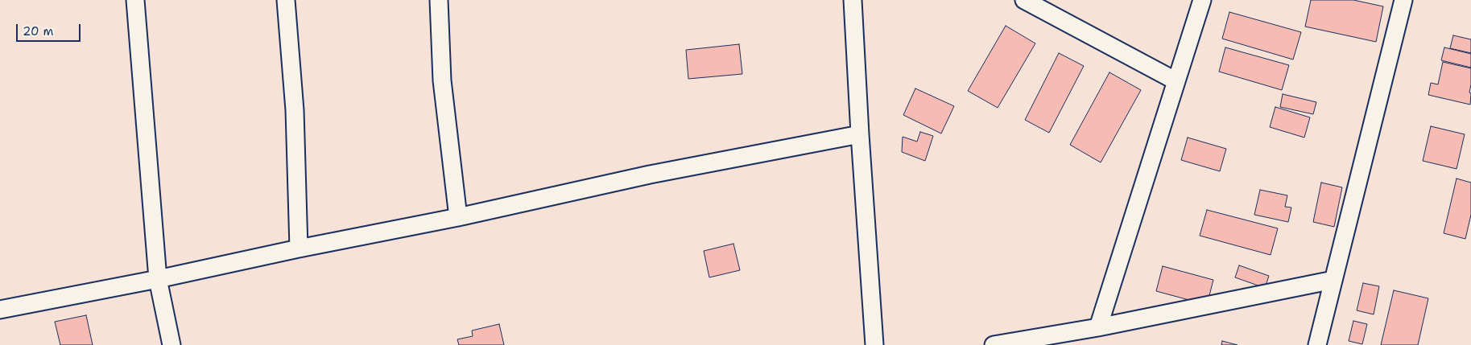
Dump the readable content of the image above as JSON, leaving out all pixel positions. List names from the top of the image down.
{
  "scale_bar": "20 m"
}
